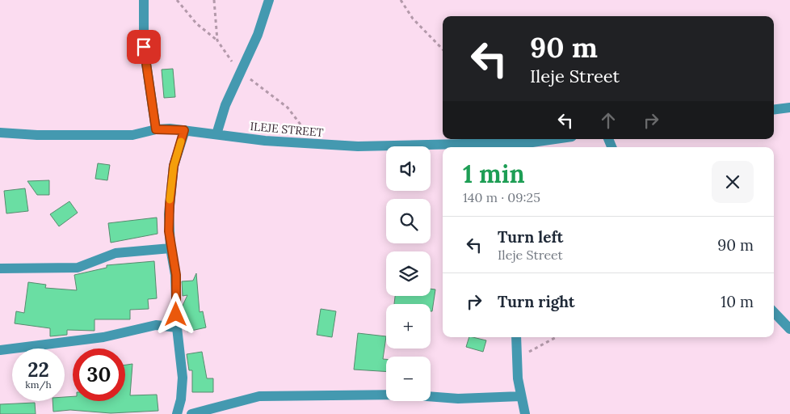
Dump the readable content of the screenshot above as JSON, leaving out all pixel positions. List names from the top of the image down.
{
  "streets": {
    "street": ["ILEJE STREET"]
  },
  "page": {
    "turn": ["90 m", "Ileje Street"],
    "map_buttons": ["+", "−"],
    "heading": ["1 min", "140 m · 09:25"],
    "list": [
      {
        "name": "Turn left",
        "note": "Ileje Street",
        "value": "90 m"
      },
      {
        "name": "Turn right",
        "value": "10 m"
      }
    ],
    "speed": "22 km/h",
    "limit": "30"
  }
}
